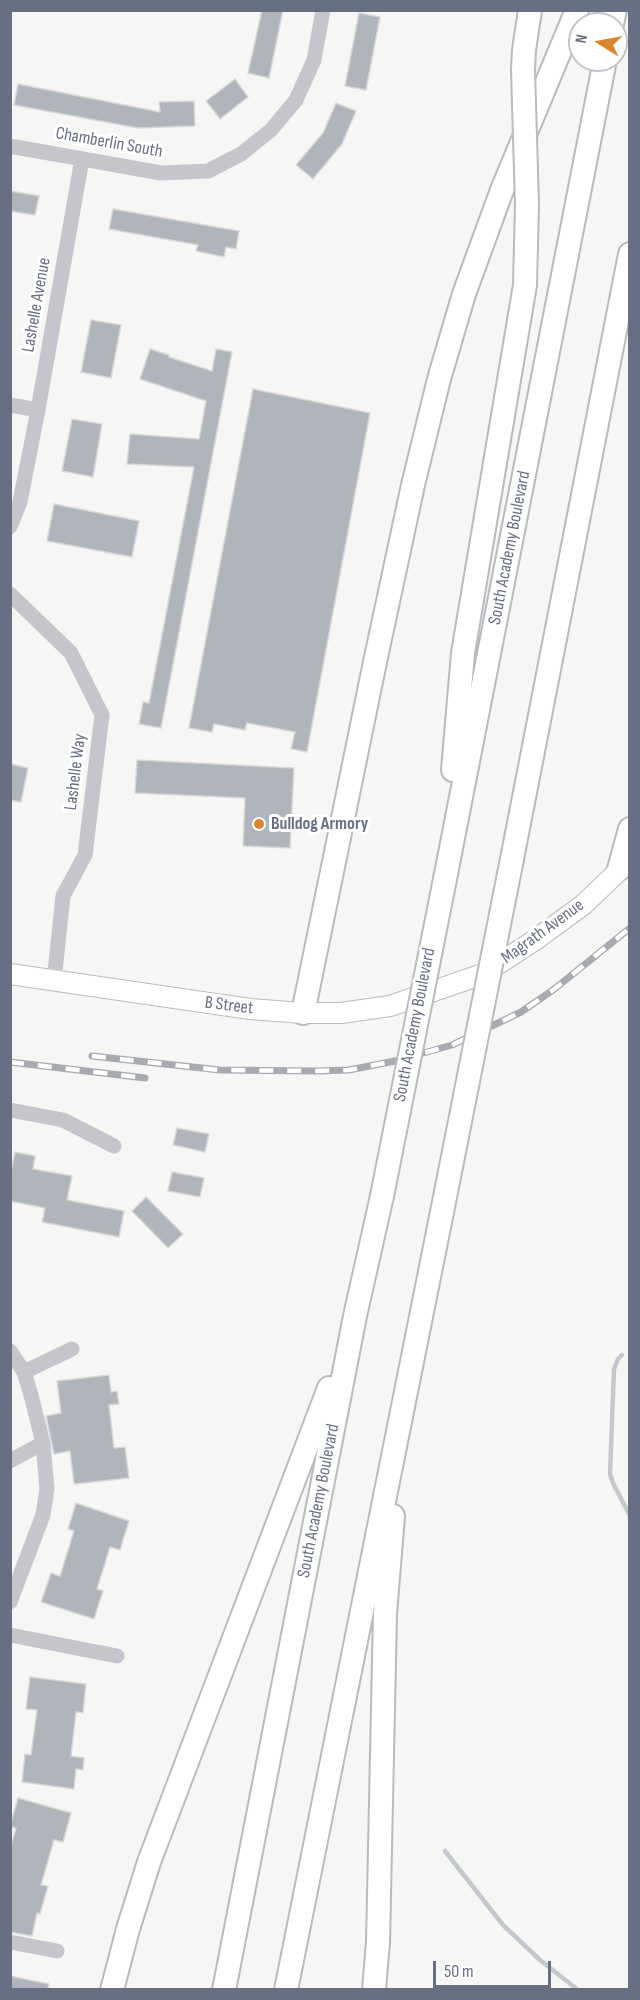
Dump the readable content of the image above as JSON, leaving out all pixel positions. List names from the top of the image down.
{
  "streets": {
    "highway": ["South Academy Boulevard"],
    "main road": ["Magrath Avenue", "B Street"],
    "street": ["Chamberlin South", "Lashelle Avenue", "Lashelle Way"]
  },
  "crossings": [
    ["Chamberlin South", "Lashelle Avenue"],
    ["Lashelle Way", "B Street"],
    ["Magrath Avenue", "B Street"]
  ],
  "places": ["Bulldog Armory"],
  "scale_bar": "50 m",
  "north": "left"
}
